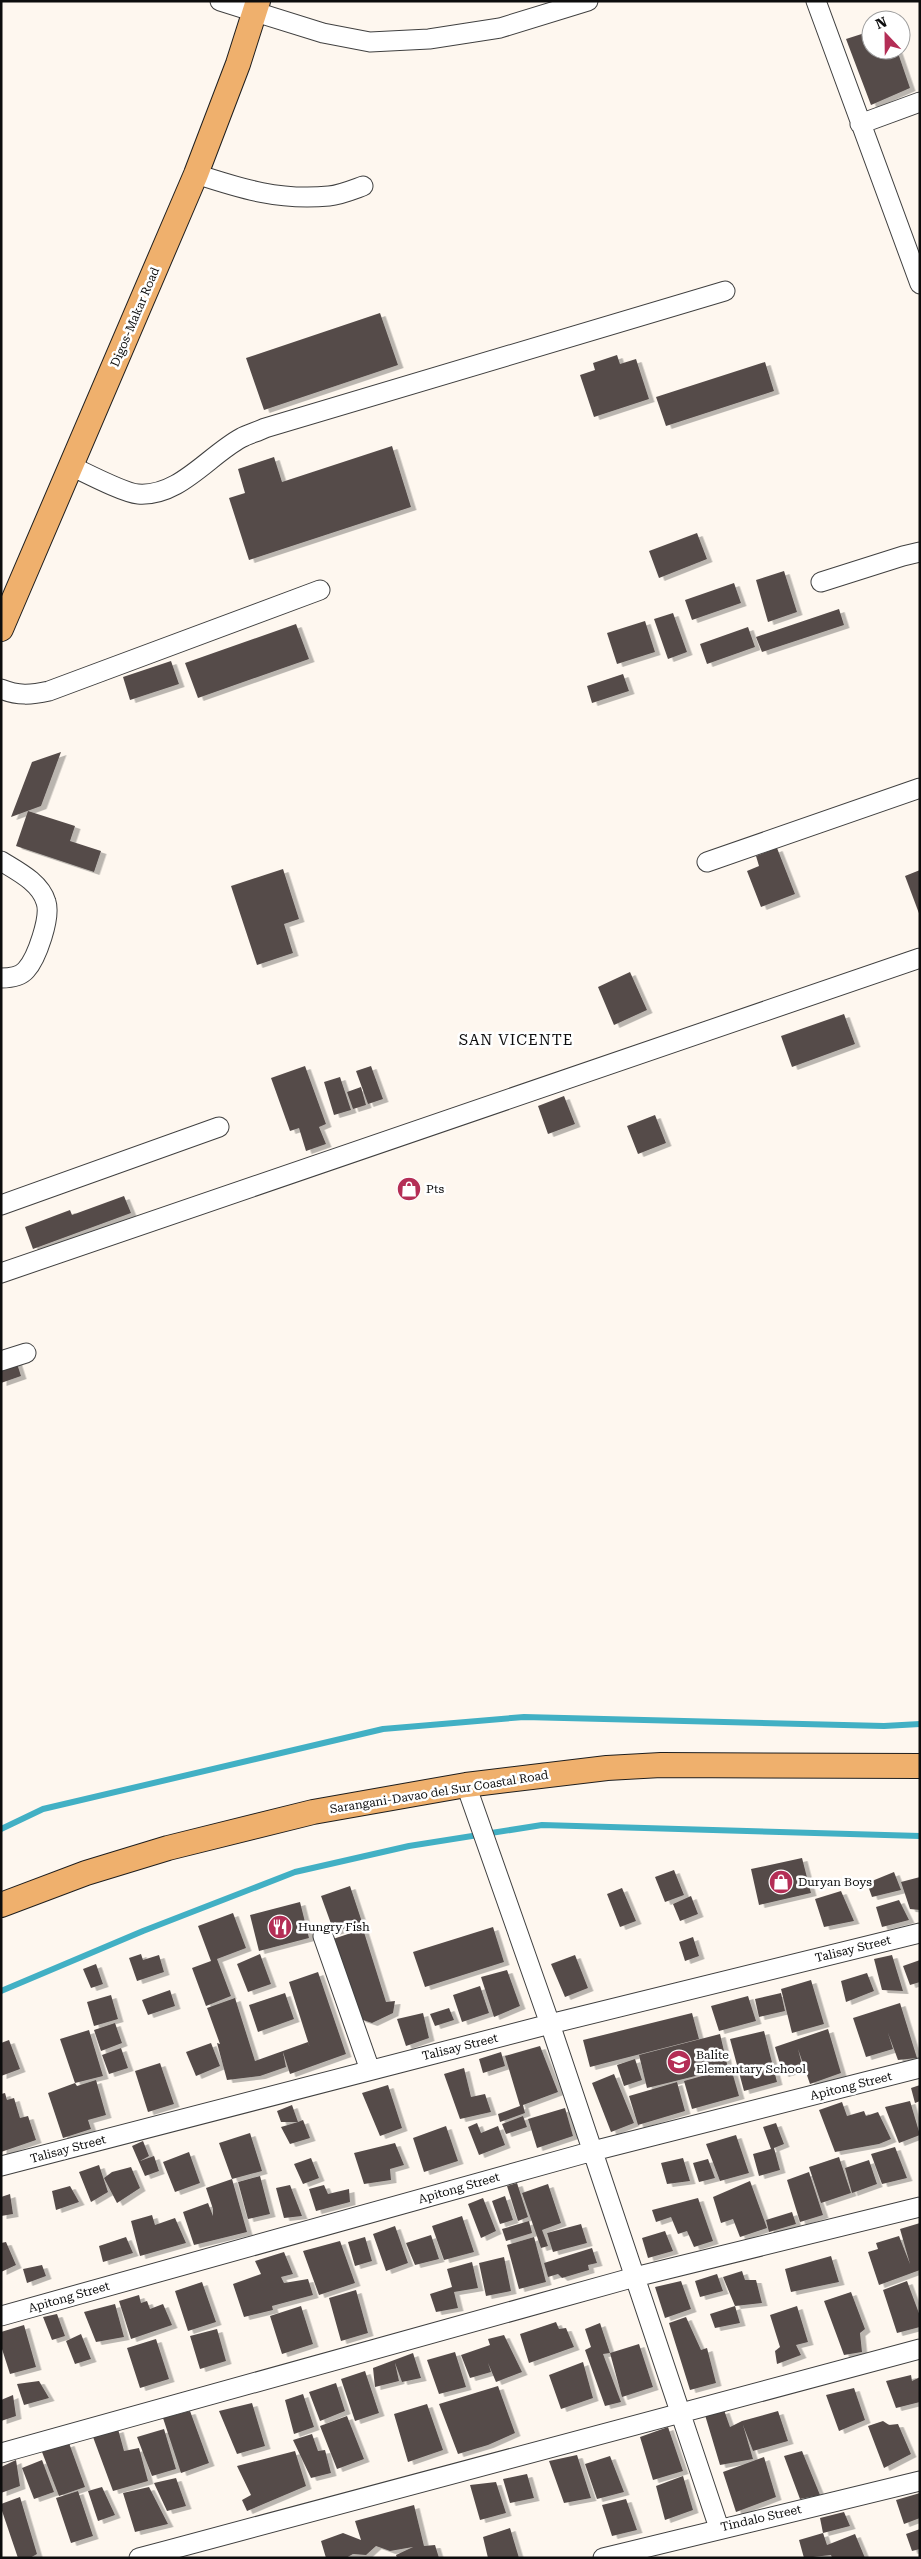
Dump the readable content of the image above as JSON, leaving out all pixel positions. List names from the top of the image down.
{
  "streets": {
    "main road": ["Digos-Makar Road", "Sarangani-Davao del Sur Coastal Road"],
    "street": ["Talisay Street", "Apitong Street", "Tindalo Street"]
  },
  "districts": ["SAN VICENTE"],
  "places": {
    "shop": ["Pts", "Duryan Boys"],
    "restaurant": ["Hungry Fish"],
    "school or university": ["Balite Elementary School"]
  },
  "north": "top"
}
